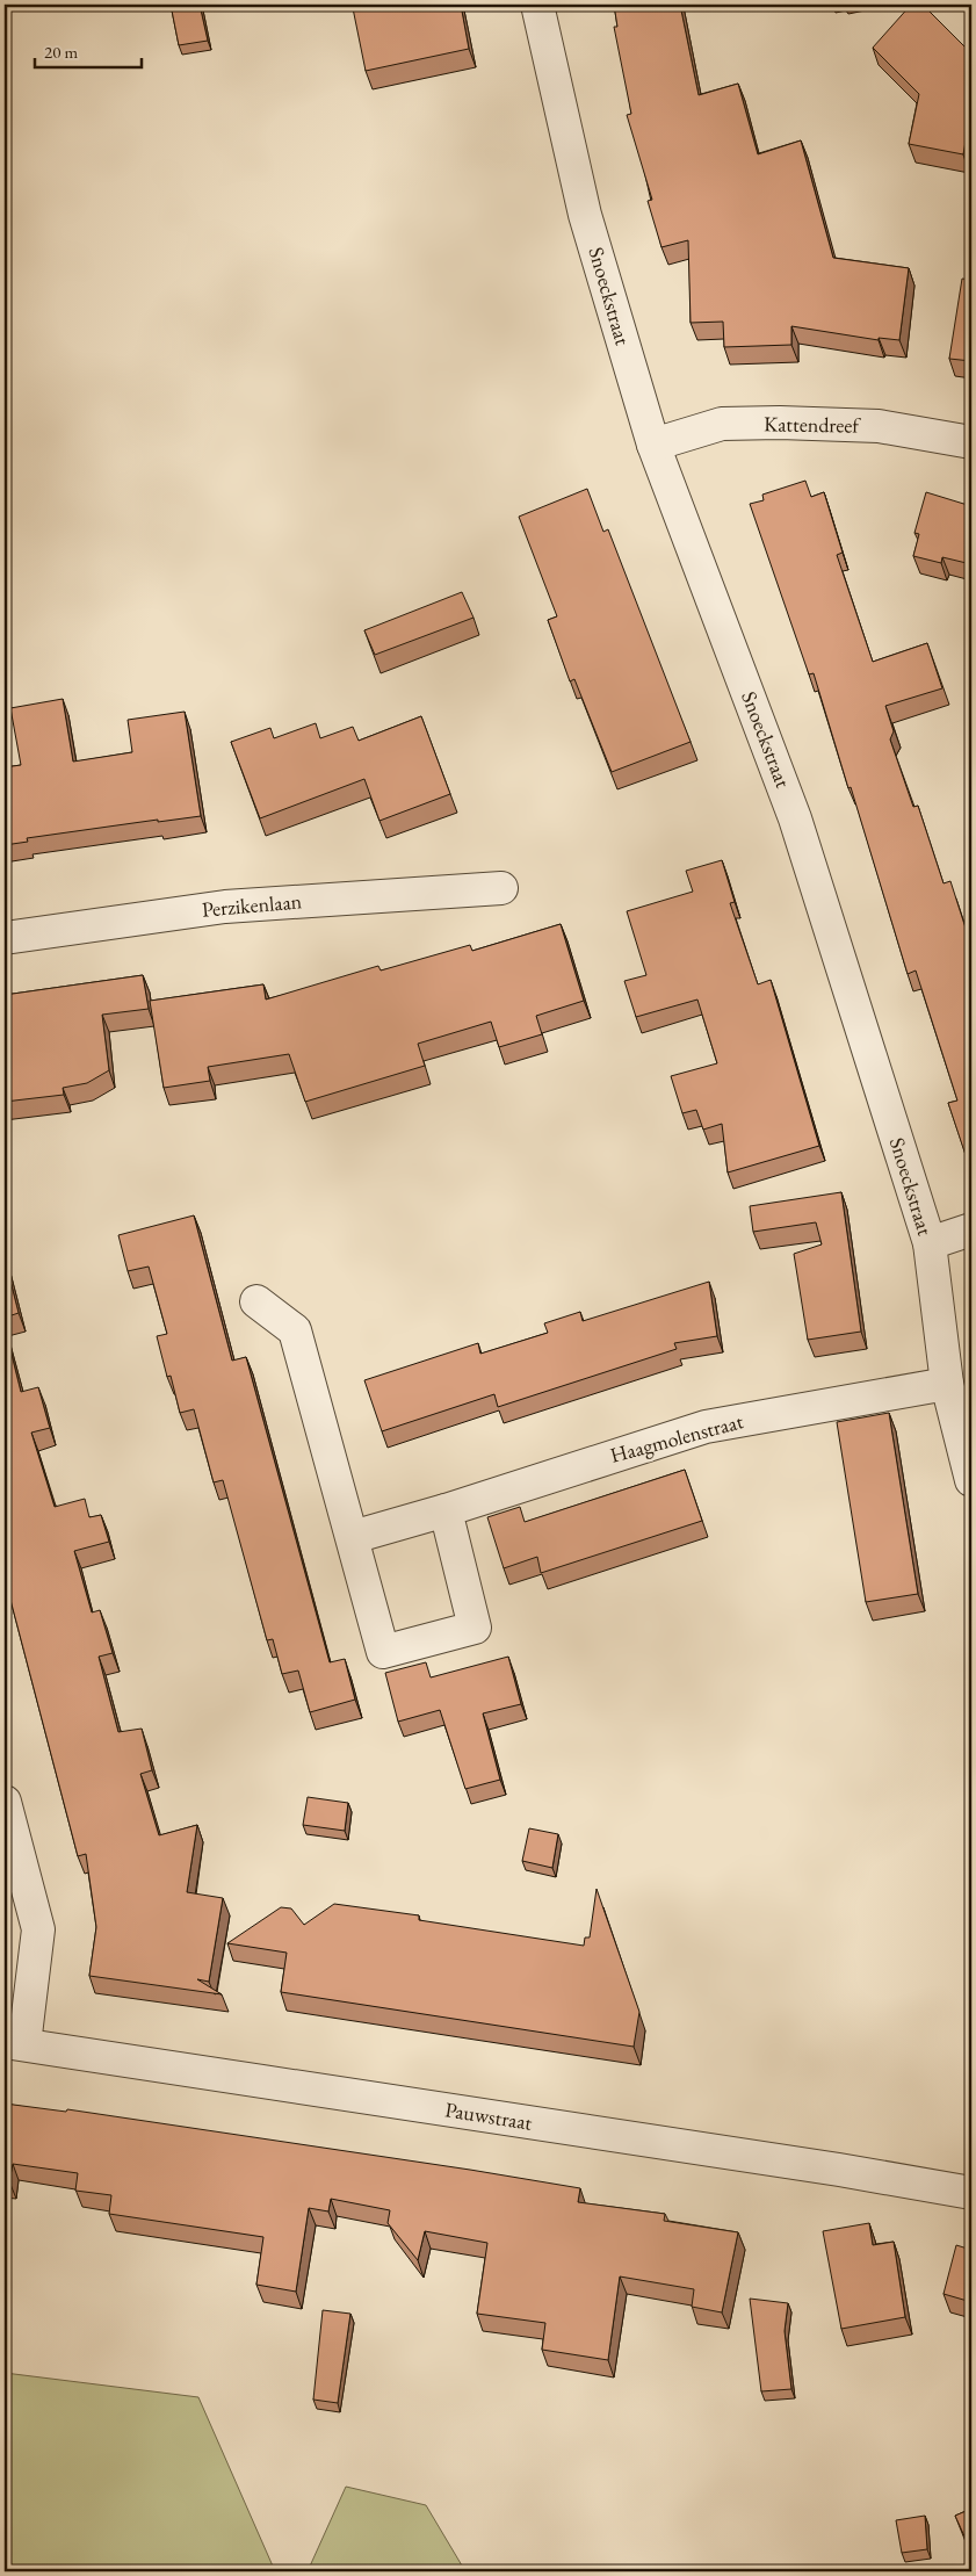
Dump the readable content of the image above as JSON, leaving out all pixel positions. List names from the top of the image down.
{
  "streets": {
    "street": [
      "Snoeckstraat",
      "Kattendreef",
      "Perzikenlaan",
      "Haagmolenstraat",
      "Pauwstraat"
    ]
  },
  "crossings": [
    ["Snoeckstraat", "Kattendreef"],
    ["Snoeckstraat", "Haagmolenstraat"]
  ],
  "scale_bar": "20 m"
}
